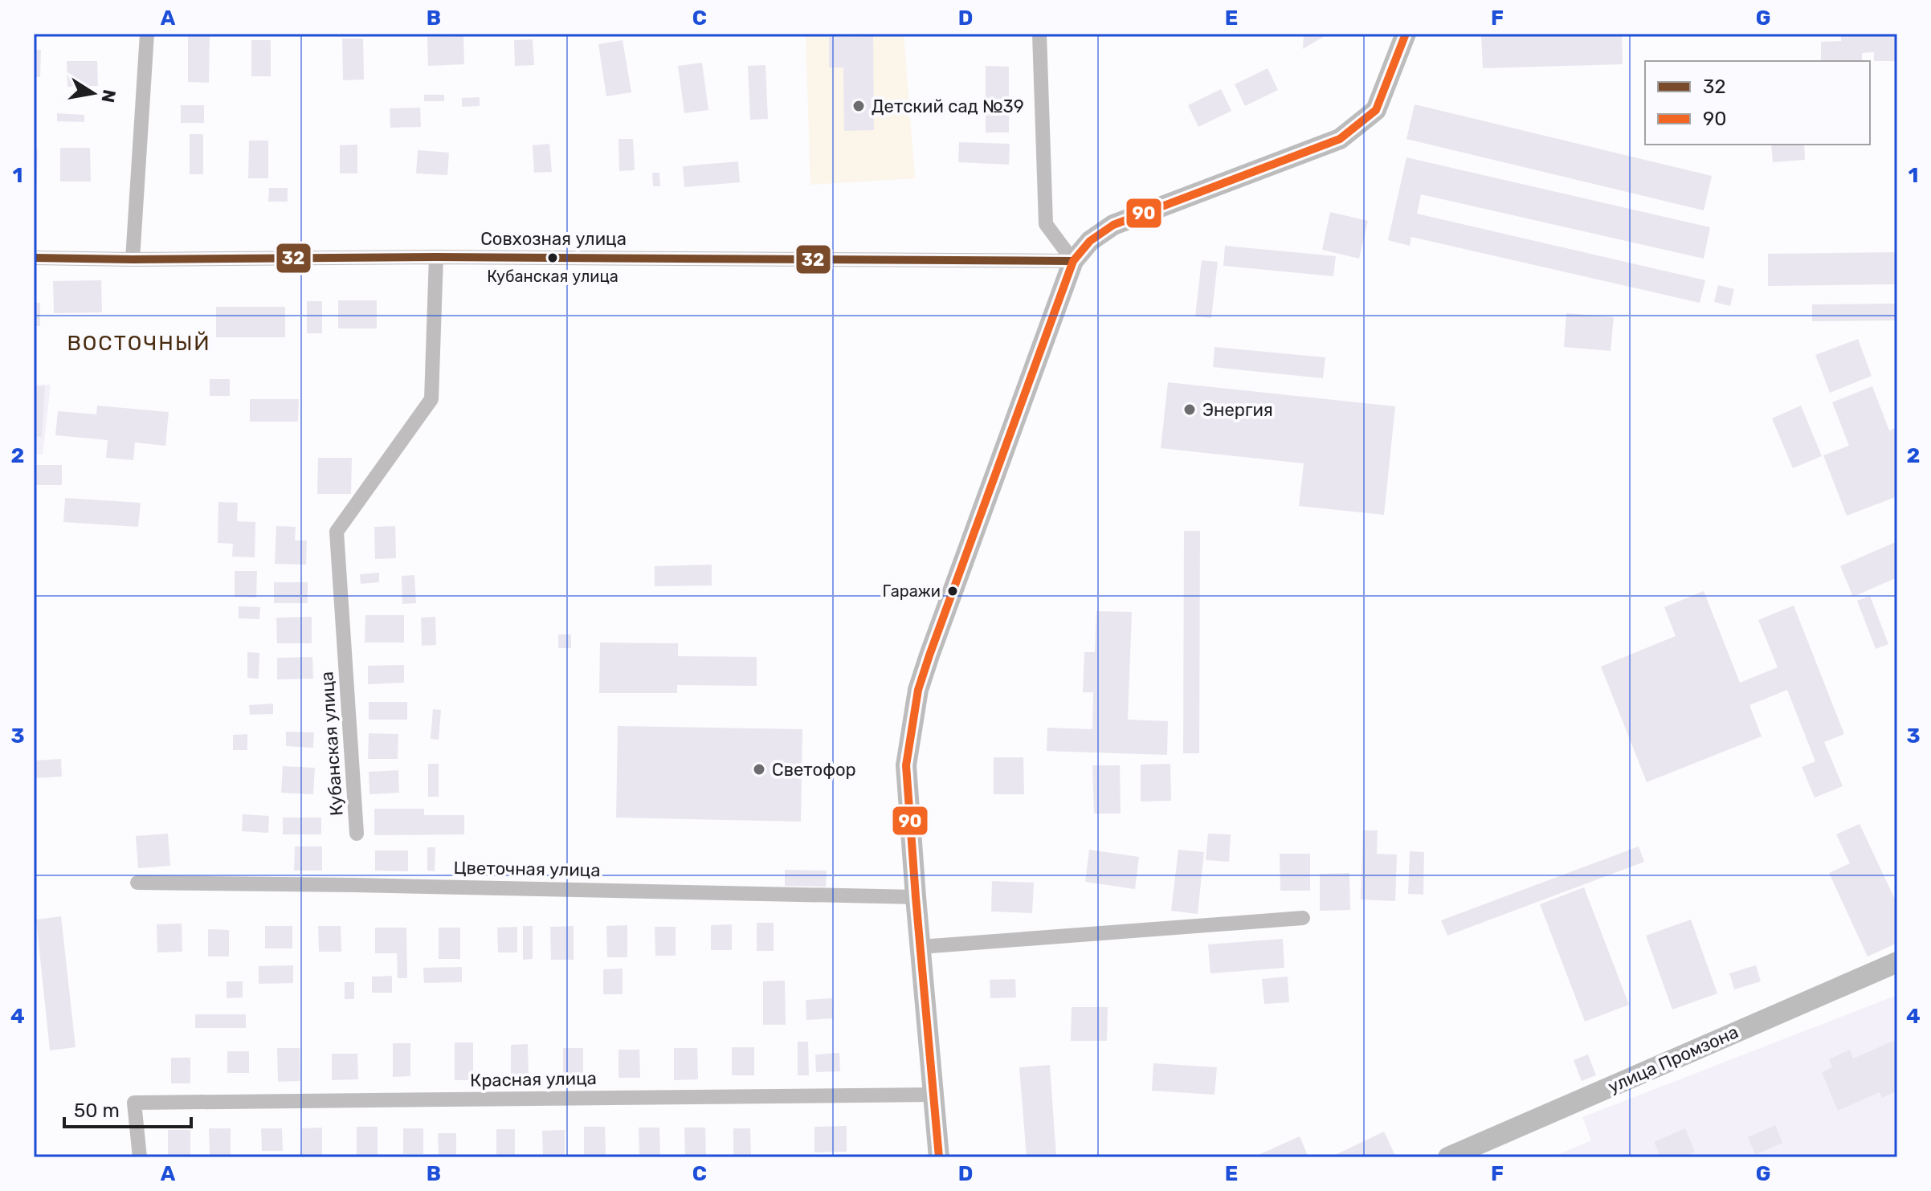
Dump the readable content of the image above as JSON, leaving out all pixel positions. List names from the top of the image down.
{
  "streets": {
    "main road": ["улица Промзона"],
    "street": [
      "Совхозная улица",
      "Кубанская улица",
      "Цветочная улица",
      "Красная улица"
    ]
  },
  "crossings": [
    ["Совхозная улица", "Кубанская улица"]
  ],
  "districts": ["ВОСТОЧНЫЙ"],
  "places": [
    "Детский сад №39",
    "Кубанская улица",
    "Энергия",
    "Гаражи",
    "Светофор"
  ],
  "lines": ["transit line 90", "transit line 32"],
  "legend": ["32", "90"],
  "scale_bar": "50 m",
  "north": "right",
  "grid": {
    "columns": [
      "A",
      "B",
      "C",
      "D",
      "E",
      "F",
      "G"
    ],
    "rows": [
      "1",
      "2",
      "3",
      "4"
    ]
  }
}
